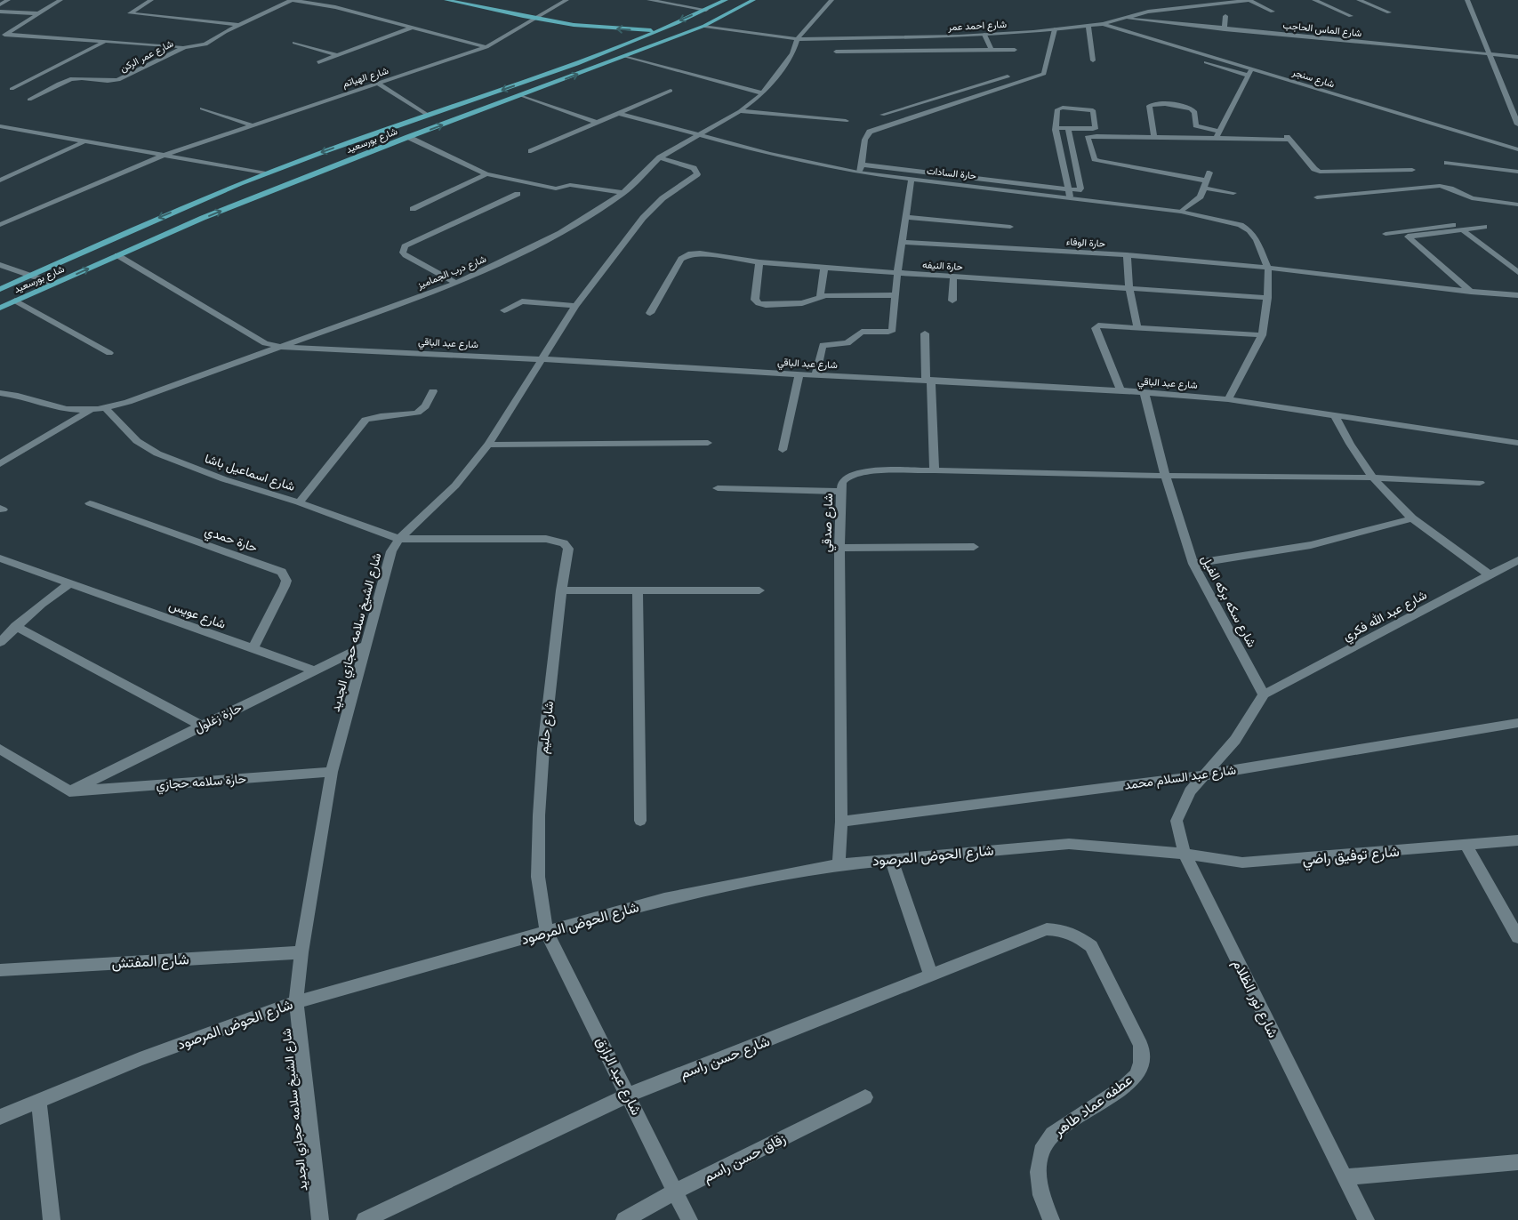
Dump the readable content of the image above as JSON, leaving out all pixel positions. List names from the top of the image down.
{
  "streets": {
    "main road": ["شارع بورسعيد"],
    "street": [
      "شارع احمد عمر",
      "شارع الماس الحاجب",
      "شارع عمر الركن",
      "شارع الهياتم",
      "شارع سنجر",
      "حارة السادات",
      "حارة الوفاء",
      "حارة النيفه",
      "شارع درب الجماميز",
      "شارع عبد الباقي",
      "شارع اسماعيل باشا",
      "شارع صدقي",
      "حارة حمدي",
      "شارع سكه بركه الفيل",
      "شارع عويس",
      "شارع عبد الله فكري",
      "شارع الشيخ سلامه حجازي الجديد",
      "حارة زغلول",
      "شارع حليم",
      "شارع عبد السلام محمد",
      "حارة سلامه حجازي",
      "شارع الحوض المرصود",
      "شارع توفيق راضي",
      "شارع المفتش",
      "شارع نور الظلام",
      "شارع حسن راسم",
      "شارع عبد الرازق",
      "عطفه عماد طاهر",
      "زقاق حسن راسم"
    ]
  },
  "crossings": [
    ["شارع احمد عمر", "شارع الماس الحاجب"],
    ["شارع احمد عمر", "شارع سنجر"],
    ["شارع احمد عمر", "شارع بورسعيد"],
    ["شارع احمد عمر", "شارع درب الجماميز"],
    ["شارع الهياتم", "شارع بورسعيد"],
    ["شارع بورسعيد", "شارع عبد الباقي"],
    ["حارة السادات", "حارة الوفاء"],
    ["حارة السادات", "شارع درب الجماميز"],
    ["شارع درب الجماميز", "شارع عبد الباقي"],
    ["شارع درب الجماميز", "شارع اسماعيل باشا"],
    ["شارع درب الجماميز", "شارع الشيخ سلامه حجازي الجديد"],
    ["شارع عبد الباقي", "شارع سكه بركه الفيل"],
    ["شارع عبد الباقي", "شارع الشيخ سلامه حجازي الجديد"],
    ["شارع اسماعيل باشا", "شارع الشيخ سلامه حجازي الجديد"],
    ["شارع اسماعيل باشا", "شارع حليم"],
    ["شارع صدقي", "شارع سكه بركه الفيل"],
    ["شارع صدقي", "شارع عبد السلام محمد"],
    ["شارع صدقي", "شارع الحوض المرصود"],
    ["حارة حمدي", "شارع عويس"],
    ["شارع سكه بركه الفيل", "شارع عبد الله فكري"],
    ["شارع عويس", "حارة زغلول"],
    ["شارع الشيخ سلامه حجازي الجديد", "حارة زغلول"],
    ["شارع الشيخ سلامه حجازي الجديد", "شارع حليم"],
    ["شارع الشيخ سلامه حجازي الجديد", "حارة سلامه حجازي"],
    ["شارع الشيخ سلامه حجازي الجديد", "شارع الحوض المرصود"],
    ["شارع الشيخ سلامه حجازي الجديد", "شارع المفتش"],
    ["حارة زغلول", "حارة سلامه حجازي"],
    ["شارع حليم", "شارع الحوض المرصود"],
    ["شارع حليم", "شارع عبد الرازق"],
    ["شارع عبد السلام محمد", "شارع نور الظلام"],
    ["شارع الحوض المرصود", "شارع توفيق راضي"],
    ["شارع الحوض المرصود", "شارع نور الظلام"],
    ["شارع الحوض المرصود", "شارع عبد الرازق"],
    ["شارع توفيق راضي", "شارع نور الظلام"],
    ["شارع حسن راسم", "شارع عبد الرازق"],
    ["شارع حسن راسم", "عطفه عماد طاهر"],
    ["شارع عبد الرازق", "زقاق حسن راسم"]
  ]
}
